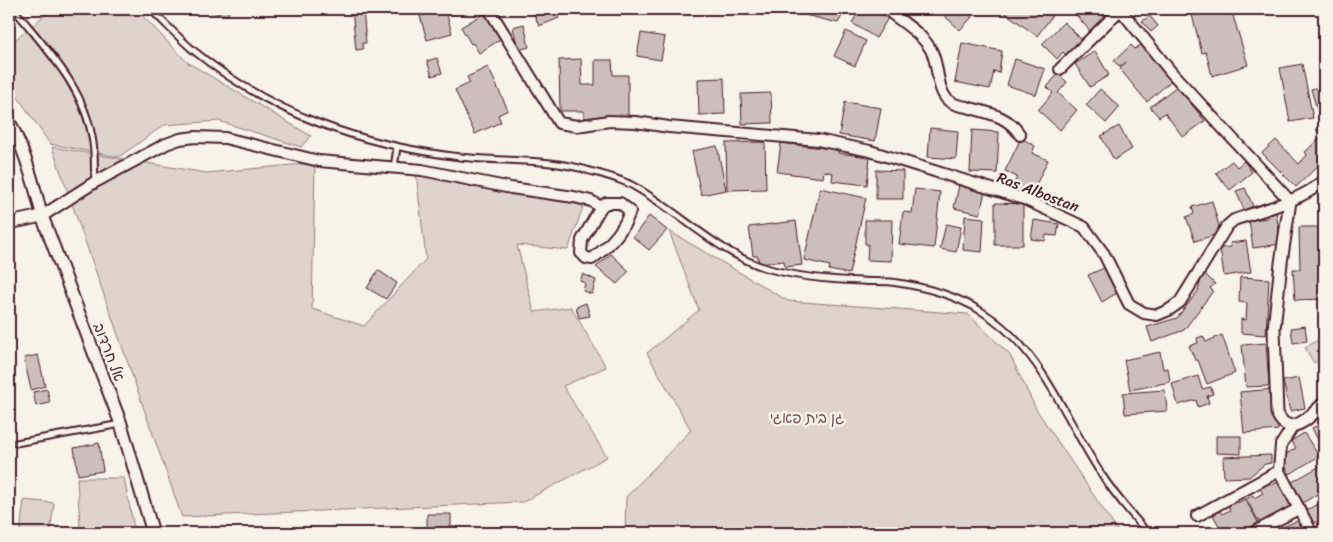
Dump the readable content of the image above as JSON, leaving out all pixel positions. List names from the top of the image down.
{
  "streets": {
    "street": ["Ras Albostan", "אל חרדוב"]
  },
  "parks": ["גן בית פאגי"]
}
